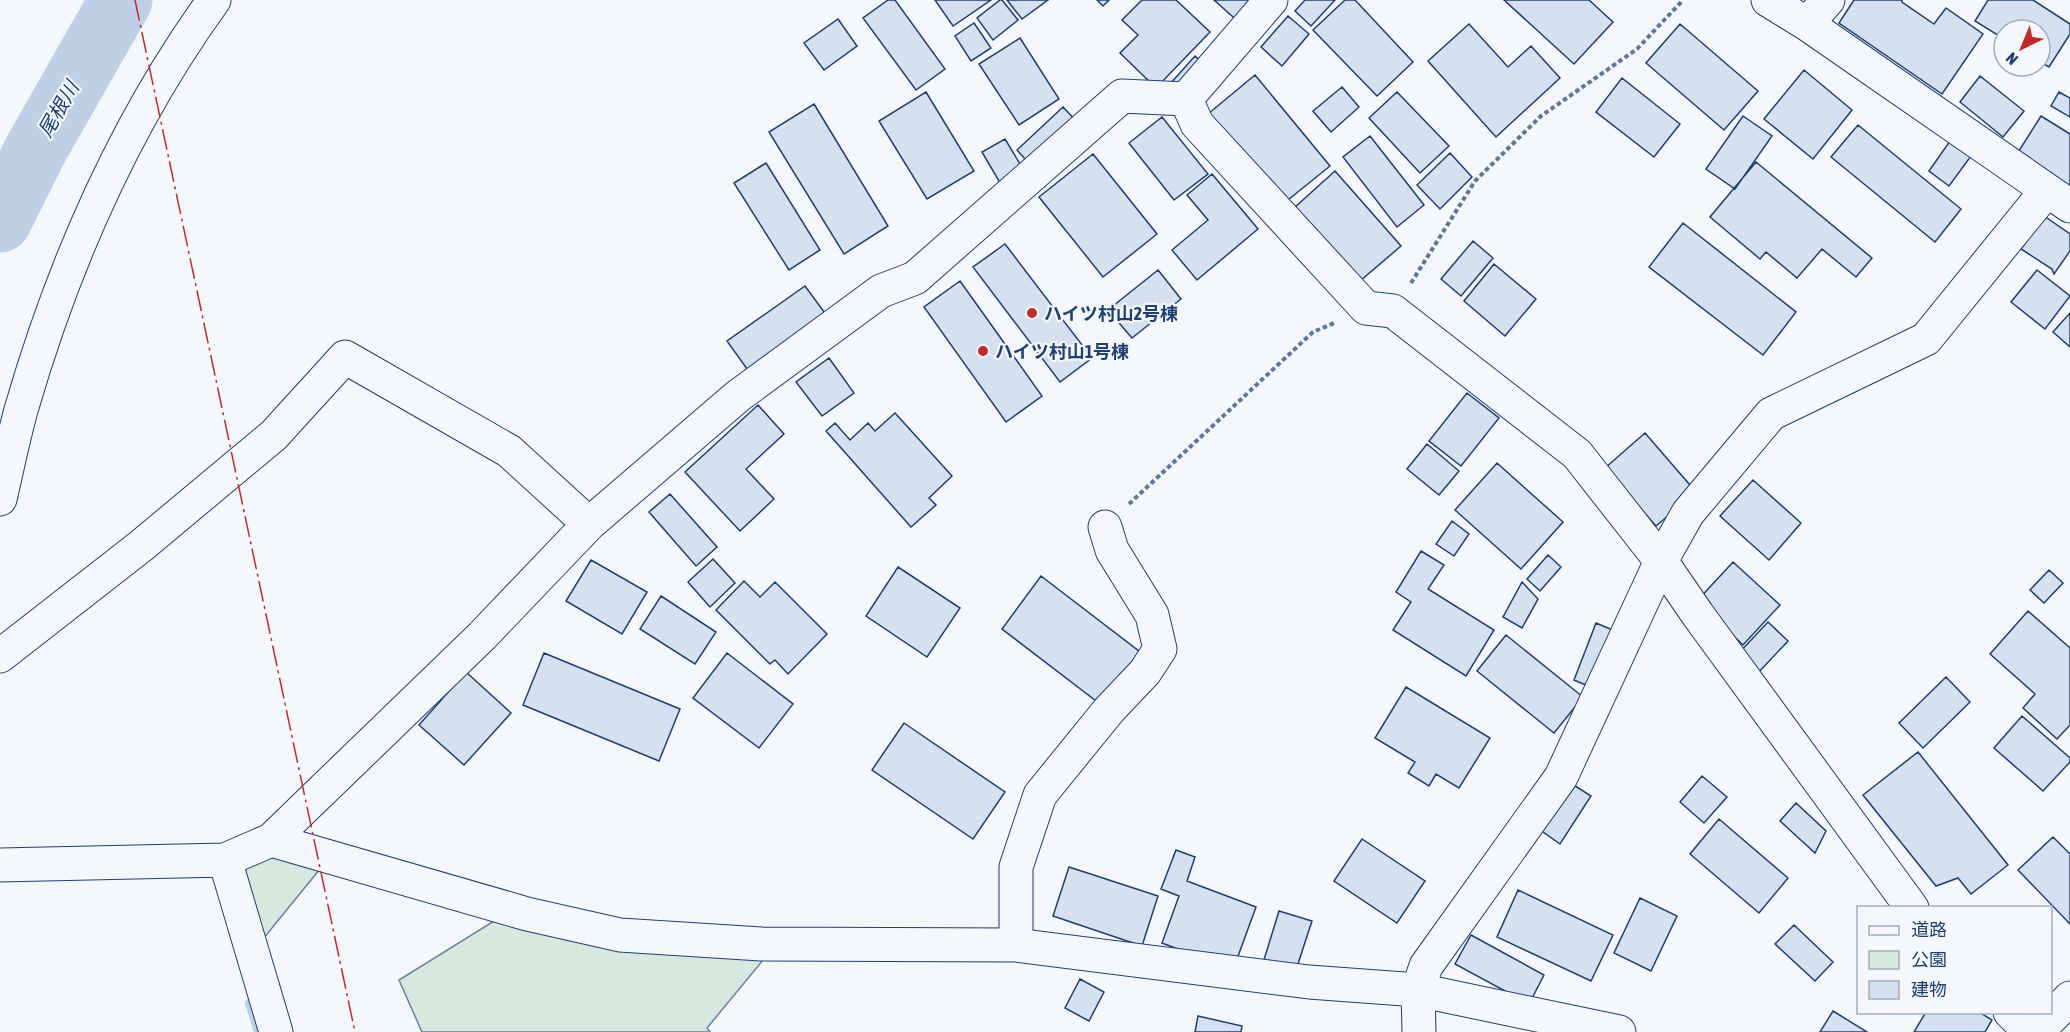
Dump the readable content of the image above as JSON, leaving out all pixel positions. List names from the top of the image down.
{
  "water": ["尾根川"],
  "places": ["ハイツ村山2号棟", "ハイツ村山1号棟"],
  "legend": ["道路", "公園", "建物"],
  "north": "bottom left"
}
